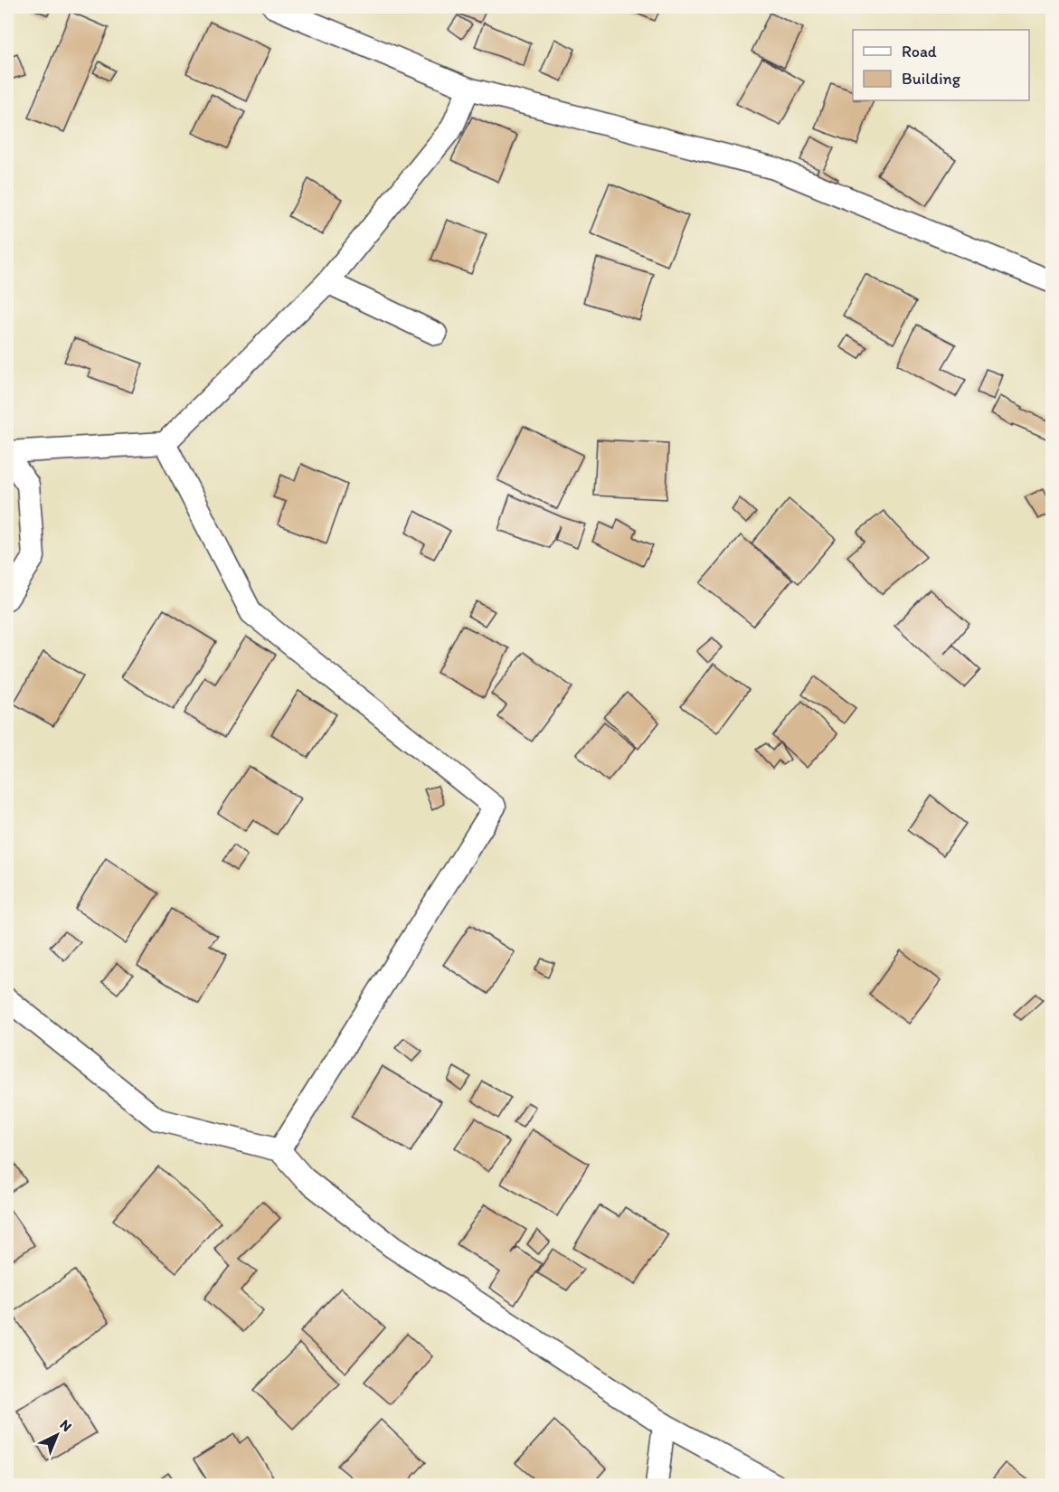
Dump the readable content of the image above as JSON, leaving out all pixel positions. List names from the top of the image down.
{
  "legend": ["Road", "Building"],
  "north": "top right"
}
